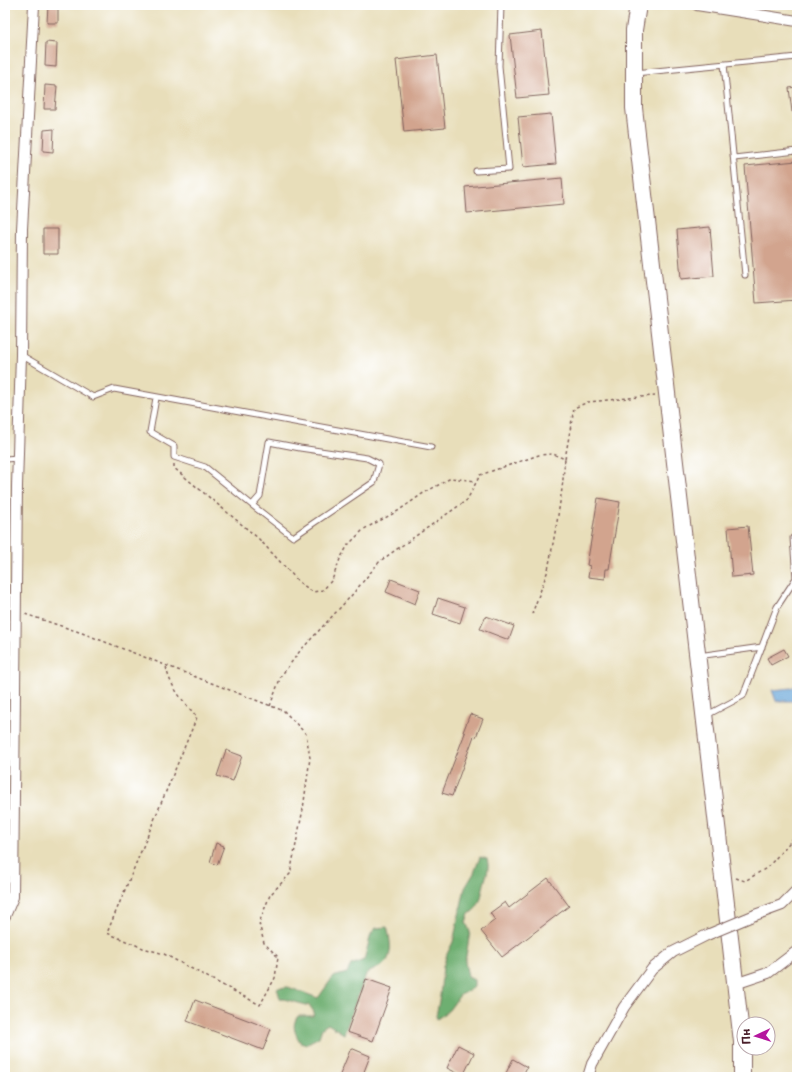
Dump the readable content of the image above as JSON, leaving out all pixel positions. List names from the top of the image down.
{
  "north": "left"
}
